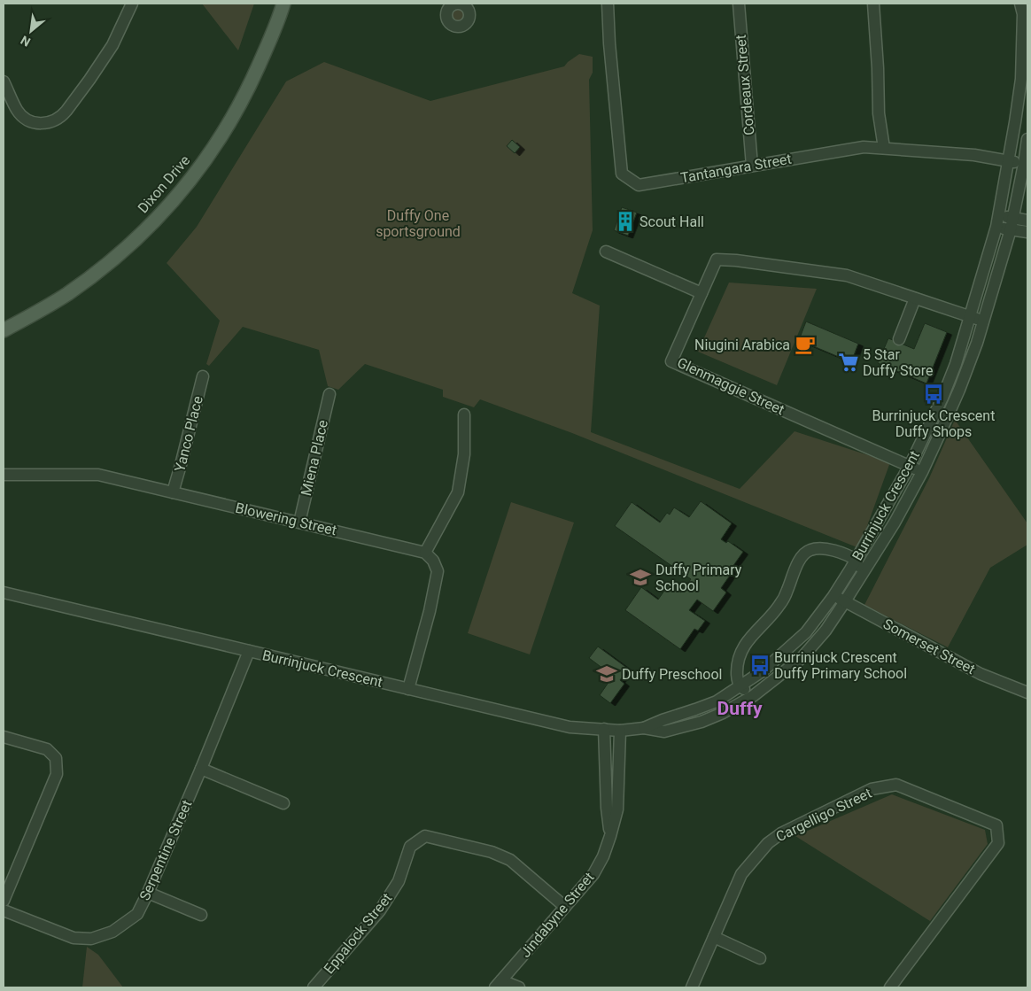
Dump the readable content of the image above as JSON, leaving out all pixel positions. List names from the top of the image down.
{
  "streets": {
    "main road": ["Dixon Drive"],
    "street": [
      "Cordeaux Street",
      "Tantangara Street",
      "Glenmaggie Street",
      "Yanco Place",
      "Miena Place",
      "Burrinjuck Crescent",
      "Blowering Street",
      "Somerset Street",
      "Cargelligo Street",
      "Serpentine Street",
      "Jindabyne Street",
      "Eppalock Street"
    ]
  },
  "crossings": [
    ["Cordeaux Street", "Tantangara Street"],
    ["Tantangara Street", "Burrinjuck Crescent"],
    ["Glenmaggie Street", "Burrinjuck Crescent"],
    ["Yanco Place", "Blowering Street"],
    ["Miena Place", "Blowering Street"],
    ["Burrinjuck Crescent", "Somerset Street"],
    ["Burrinjuck Crescent", "Serpentine Street"],
    ["Burrinjuck Crescent", "Jindabyne Street"],
    ["Jindabyne Street", "Eppalock Street"]
  ],
  "districts": ["Duffy"],
  "parks": ["Duffy One sportsground"],
  "places": {
    "building": ["Scout Hall"],
    "cafe": ["Niugini Arabica"],
    "supermarket": ["5 Star Duffy Store"],
    "bus stop": ["Burrinjuck Crescent Duffy Shops", "Burrinjuck Crescent Duffy Primary School"],
    "school or university": ["Duffy Primary School", "Duffy Preschool"]
  },
  "north": "bottom left"
}
